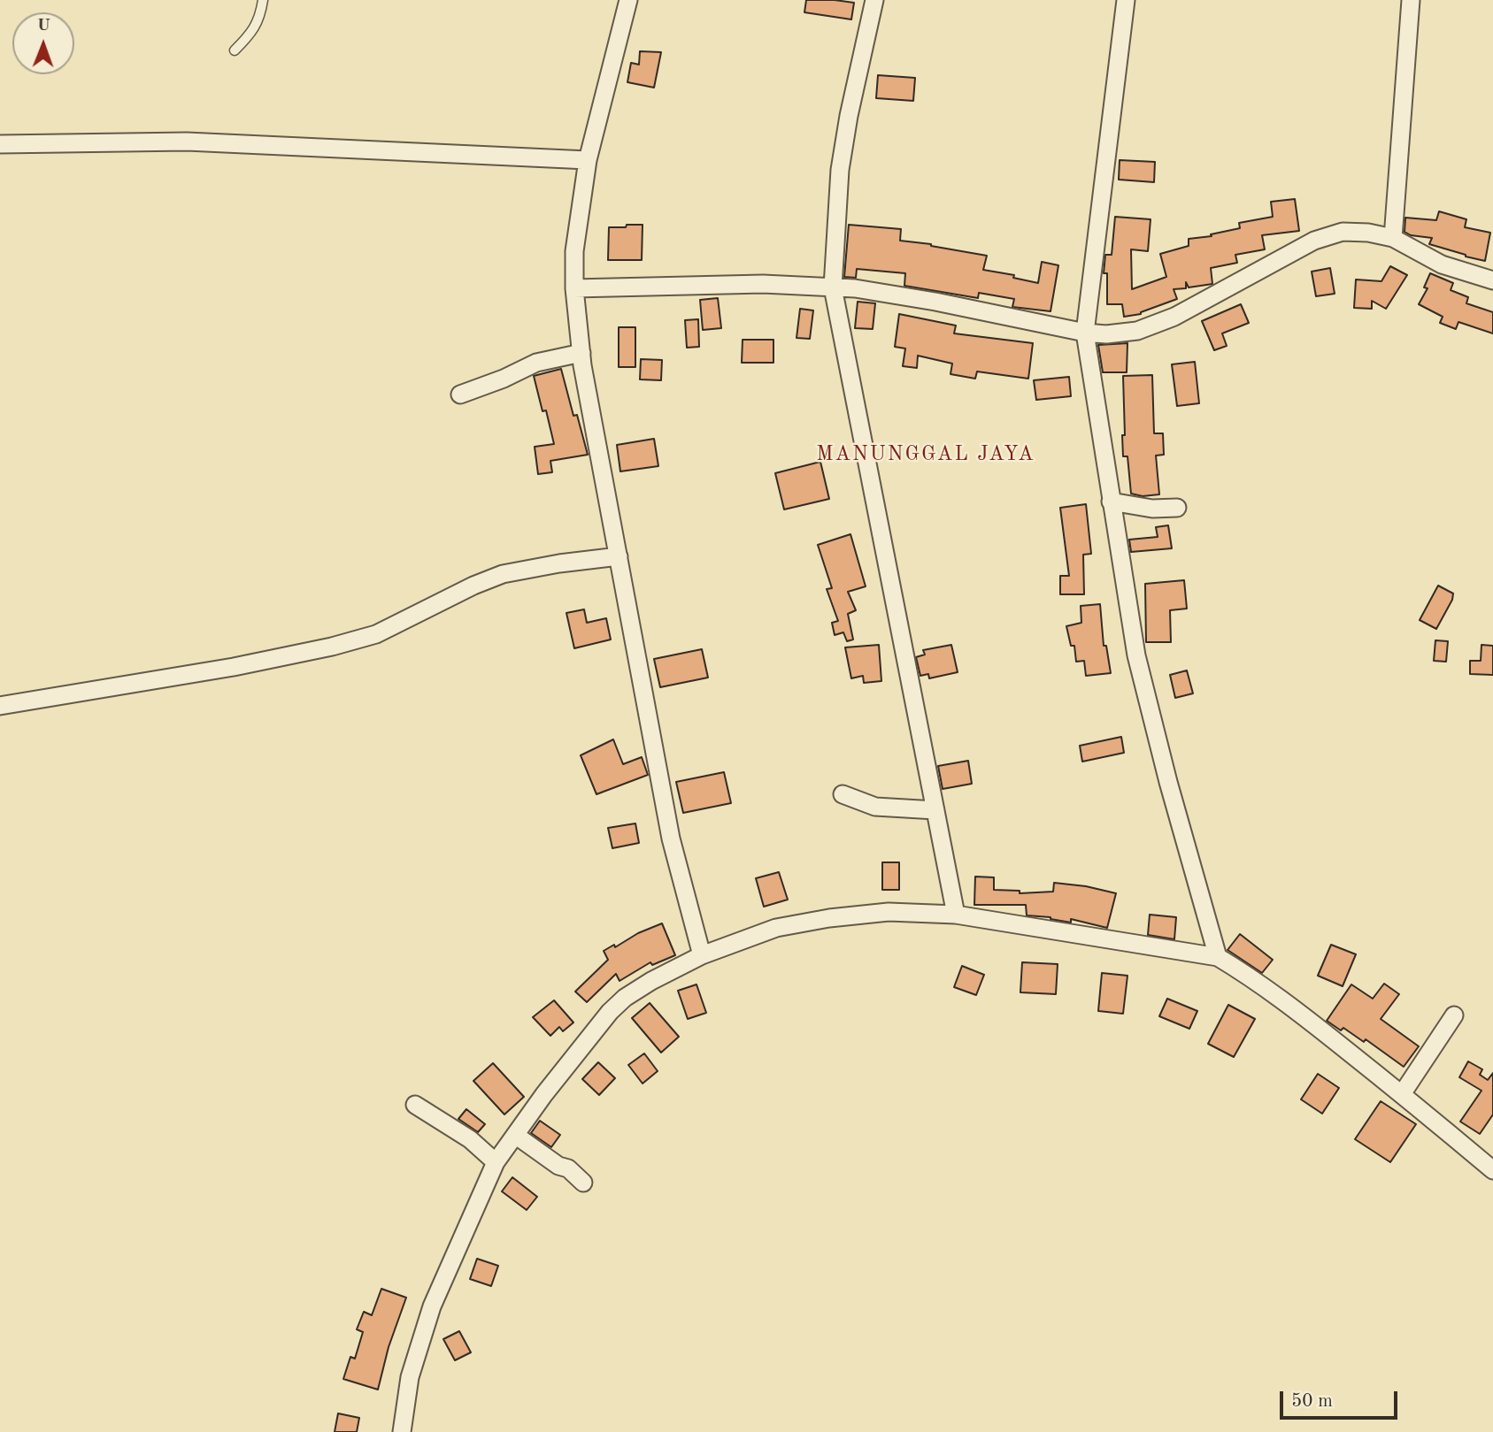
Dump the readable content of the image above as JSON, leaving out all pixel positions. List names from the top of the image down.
{
  "districts": ["MANUNGGAL JAYA"],
  "scale_bar": "50 m",
  "north": "top"
}
